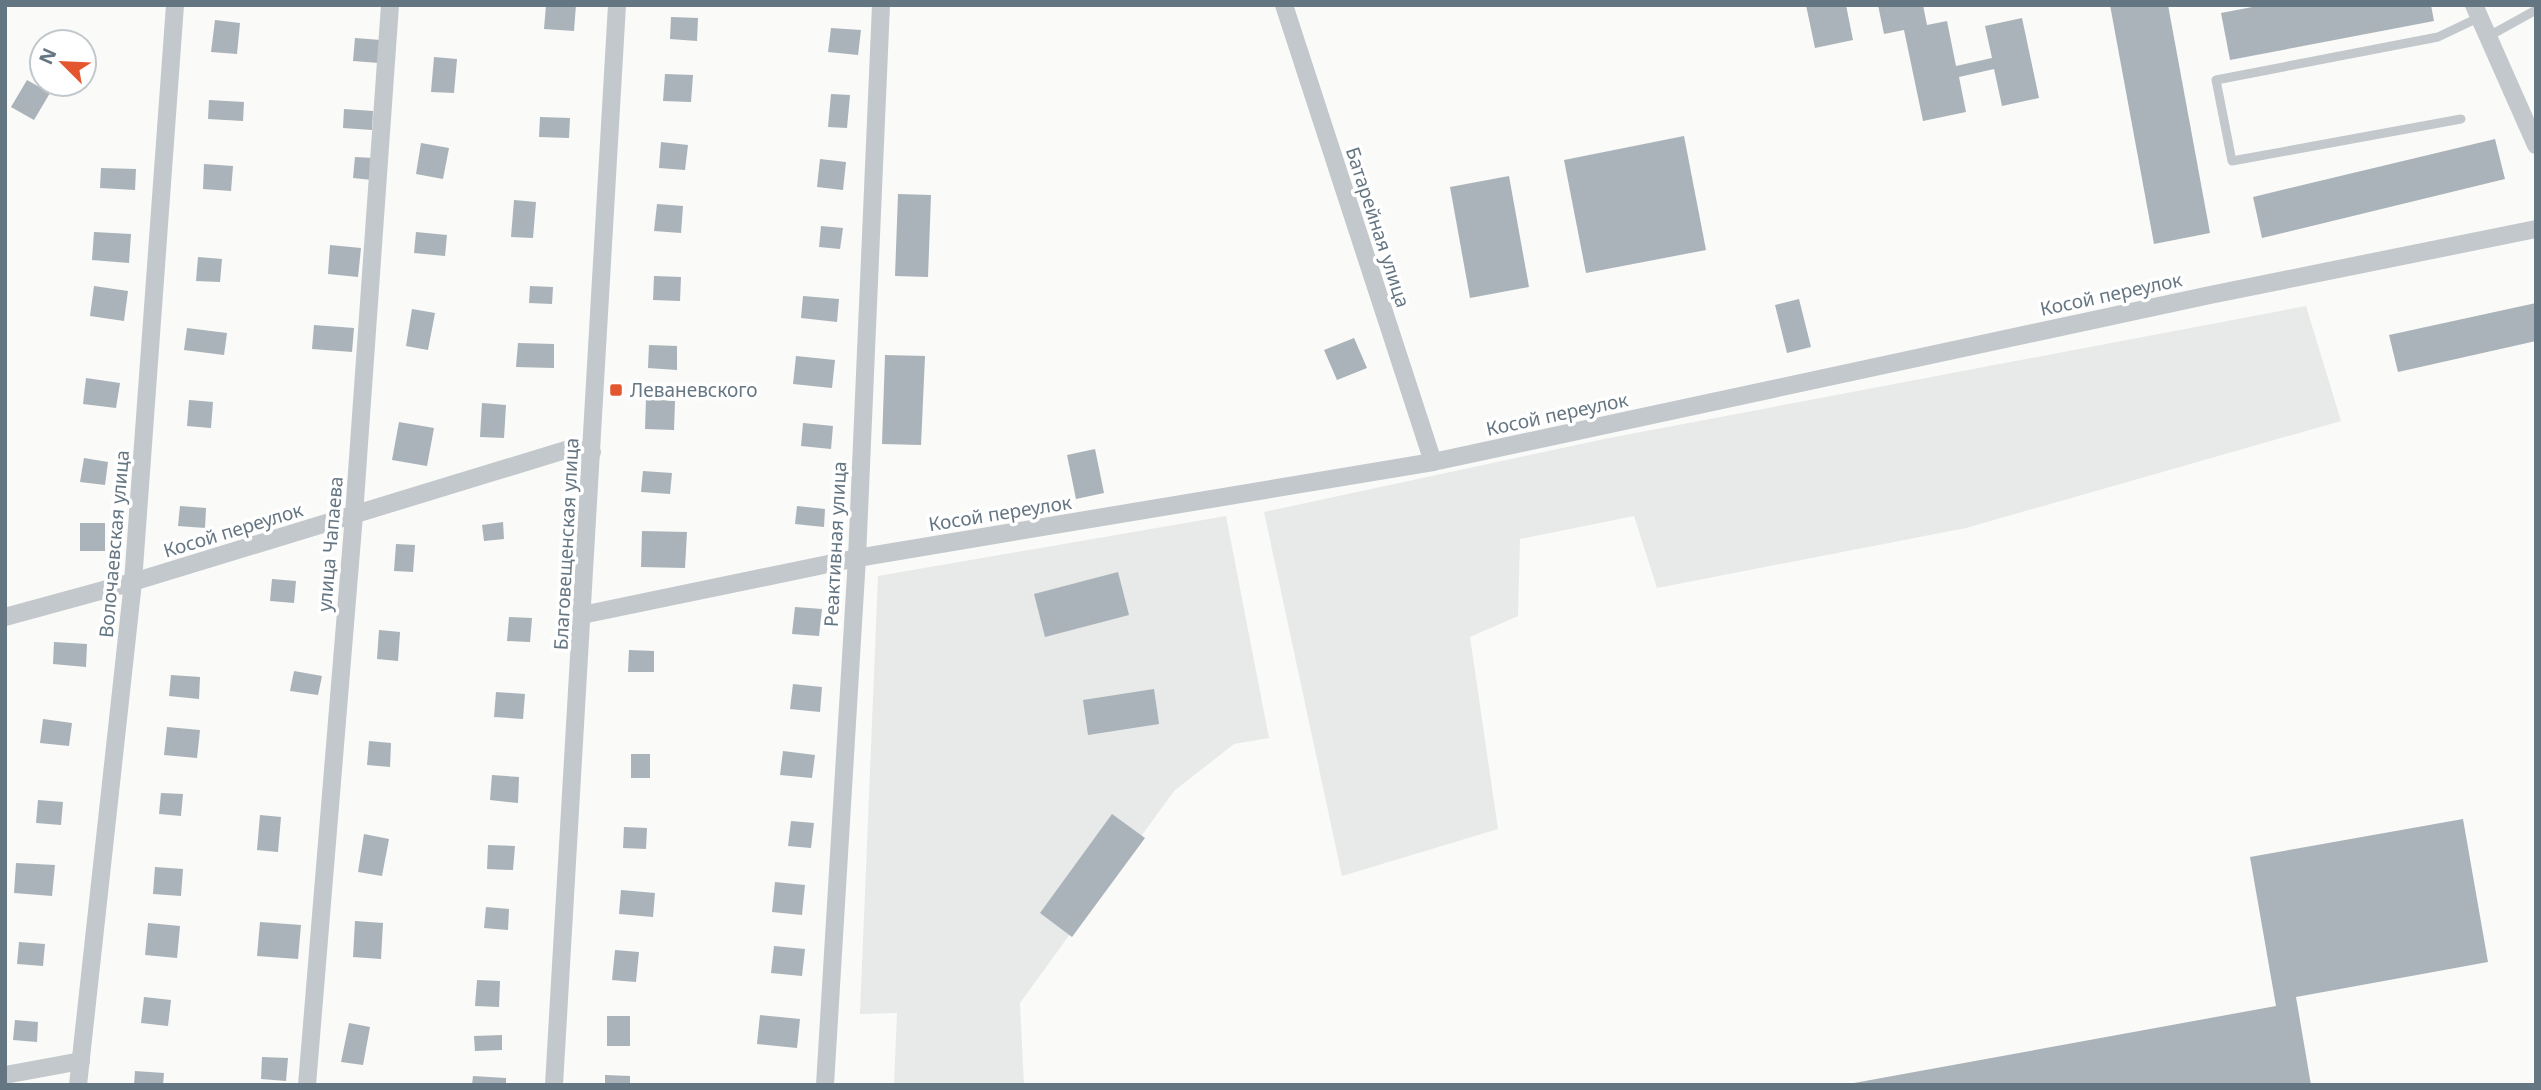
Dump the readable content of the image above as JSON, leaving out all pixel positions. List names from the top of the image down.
{
  "streets": {
    "street": [
      "Батарейная улица",
      "Косой переулок",
      "Волочаевская улица",
      "улица Чапаева",
      "Благовещенская улица",
      "Реактивная улица"
    ]
  },
  "crossings": [
    ["Батарейная улица", "Косой переулок"],
    ["Косой переулок", "Волочаевская улица"],
    ["Косой переулок", "улица Чапаева"],
    ["Косой переулок", "Благовещенская улица"],
    ["Косой переулок", "Реактивная улица"]
  ],
  "places": {
    "transit": ["Леваневского"]
  },
  "north": "top left"
}
